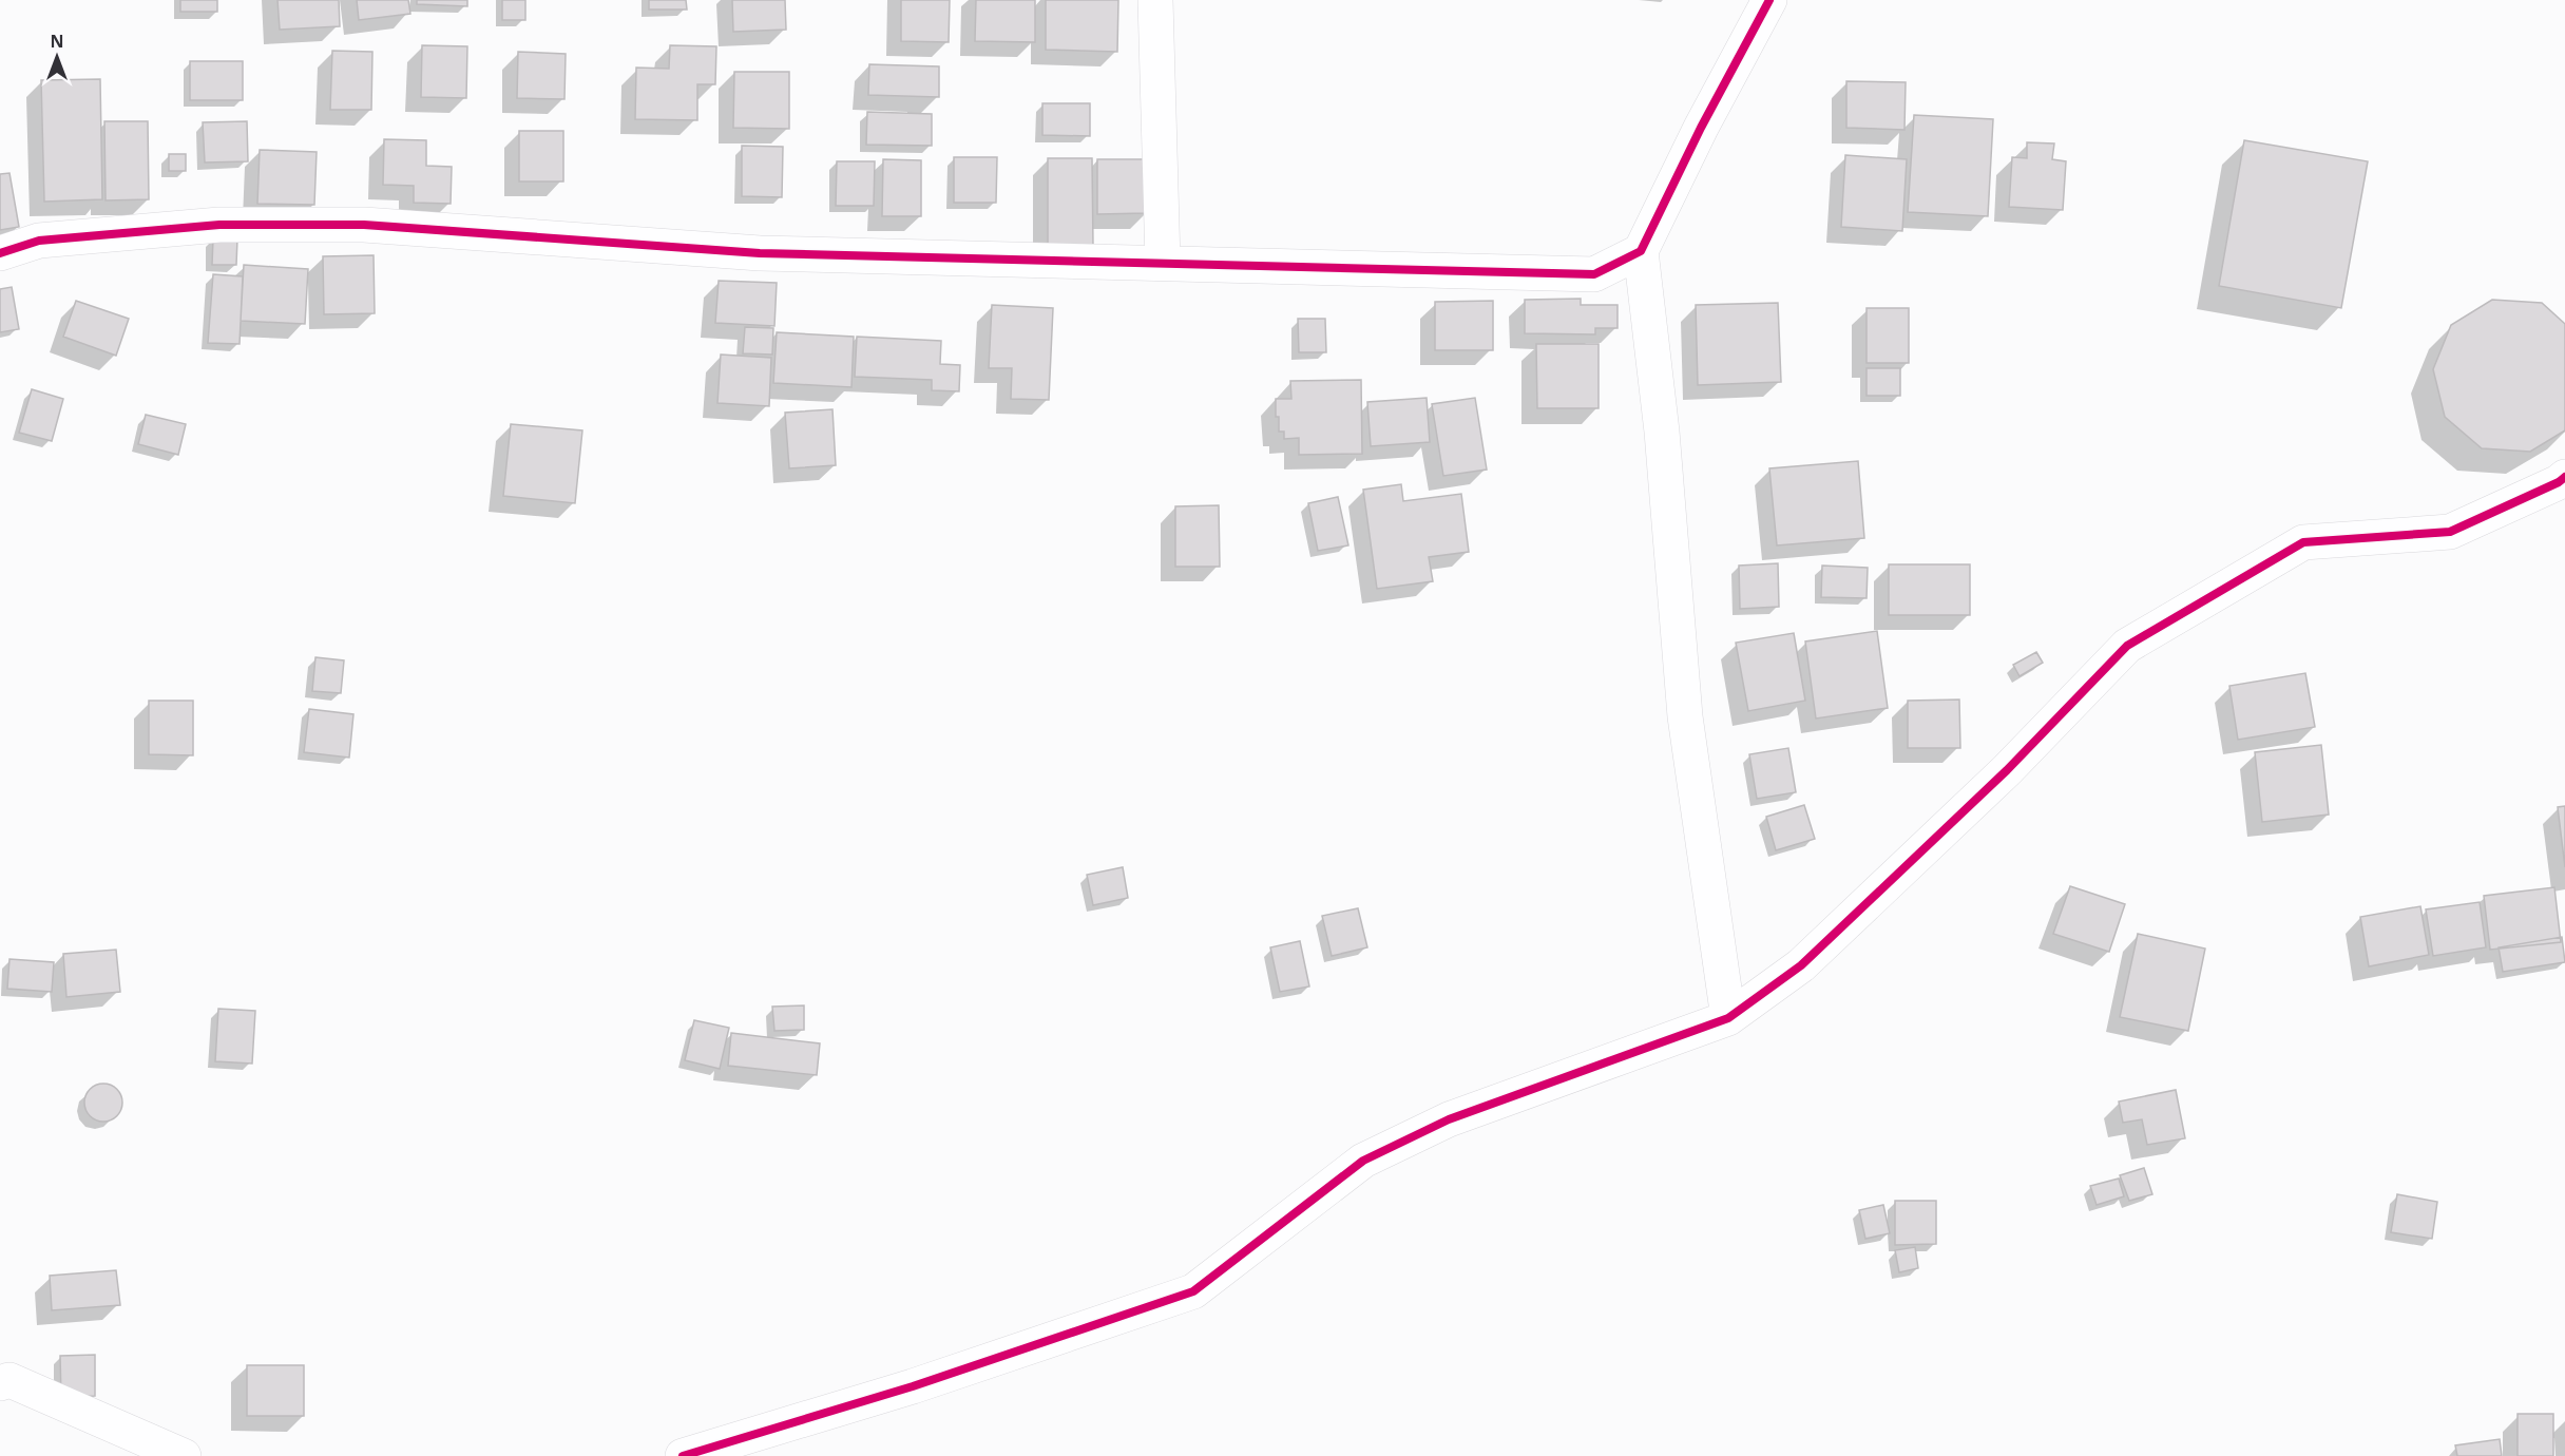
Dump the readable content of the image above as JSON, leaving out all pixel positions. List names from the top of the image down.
{
  "north": "top"
}
